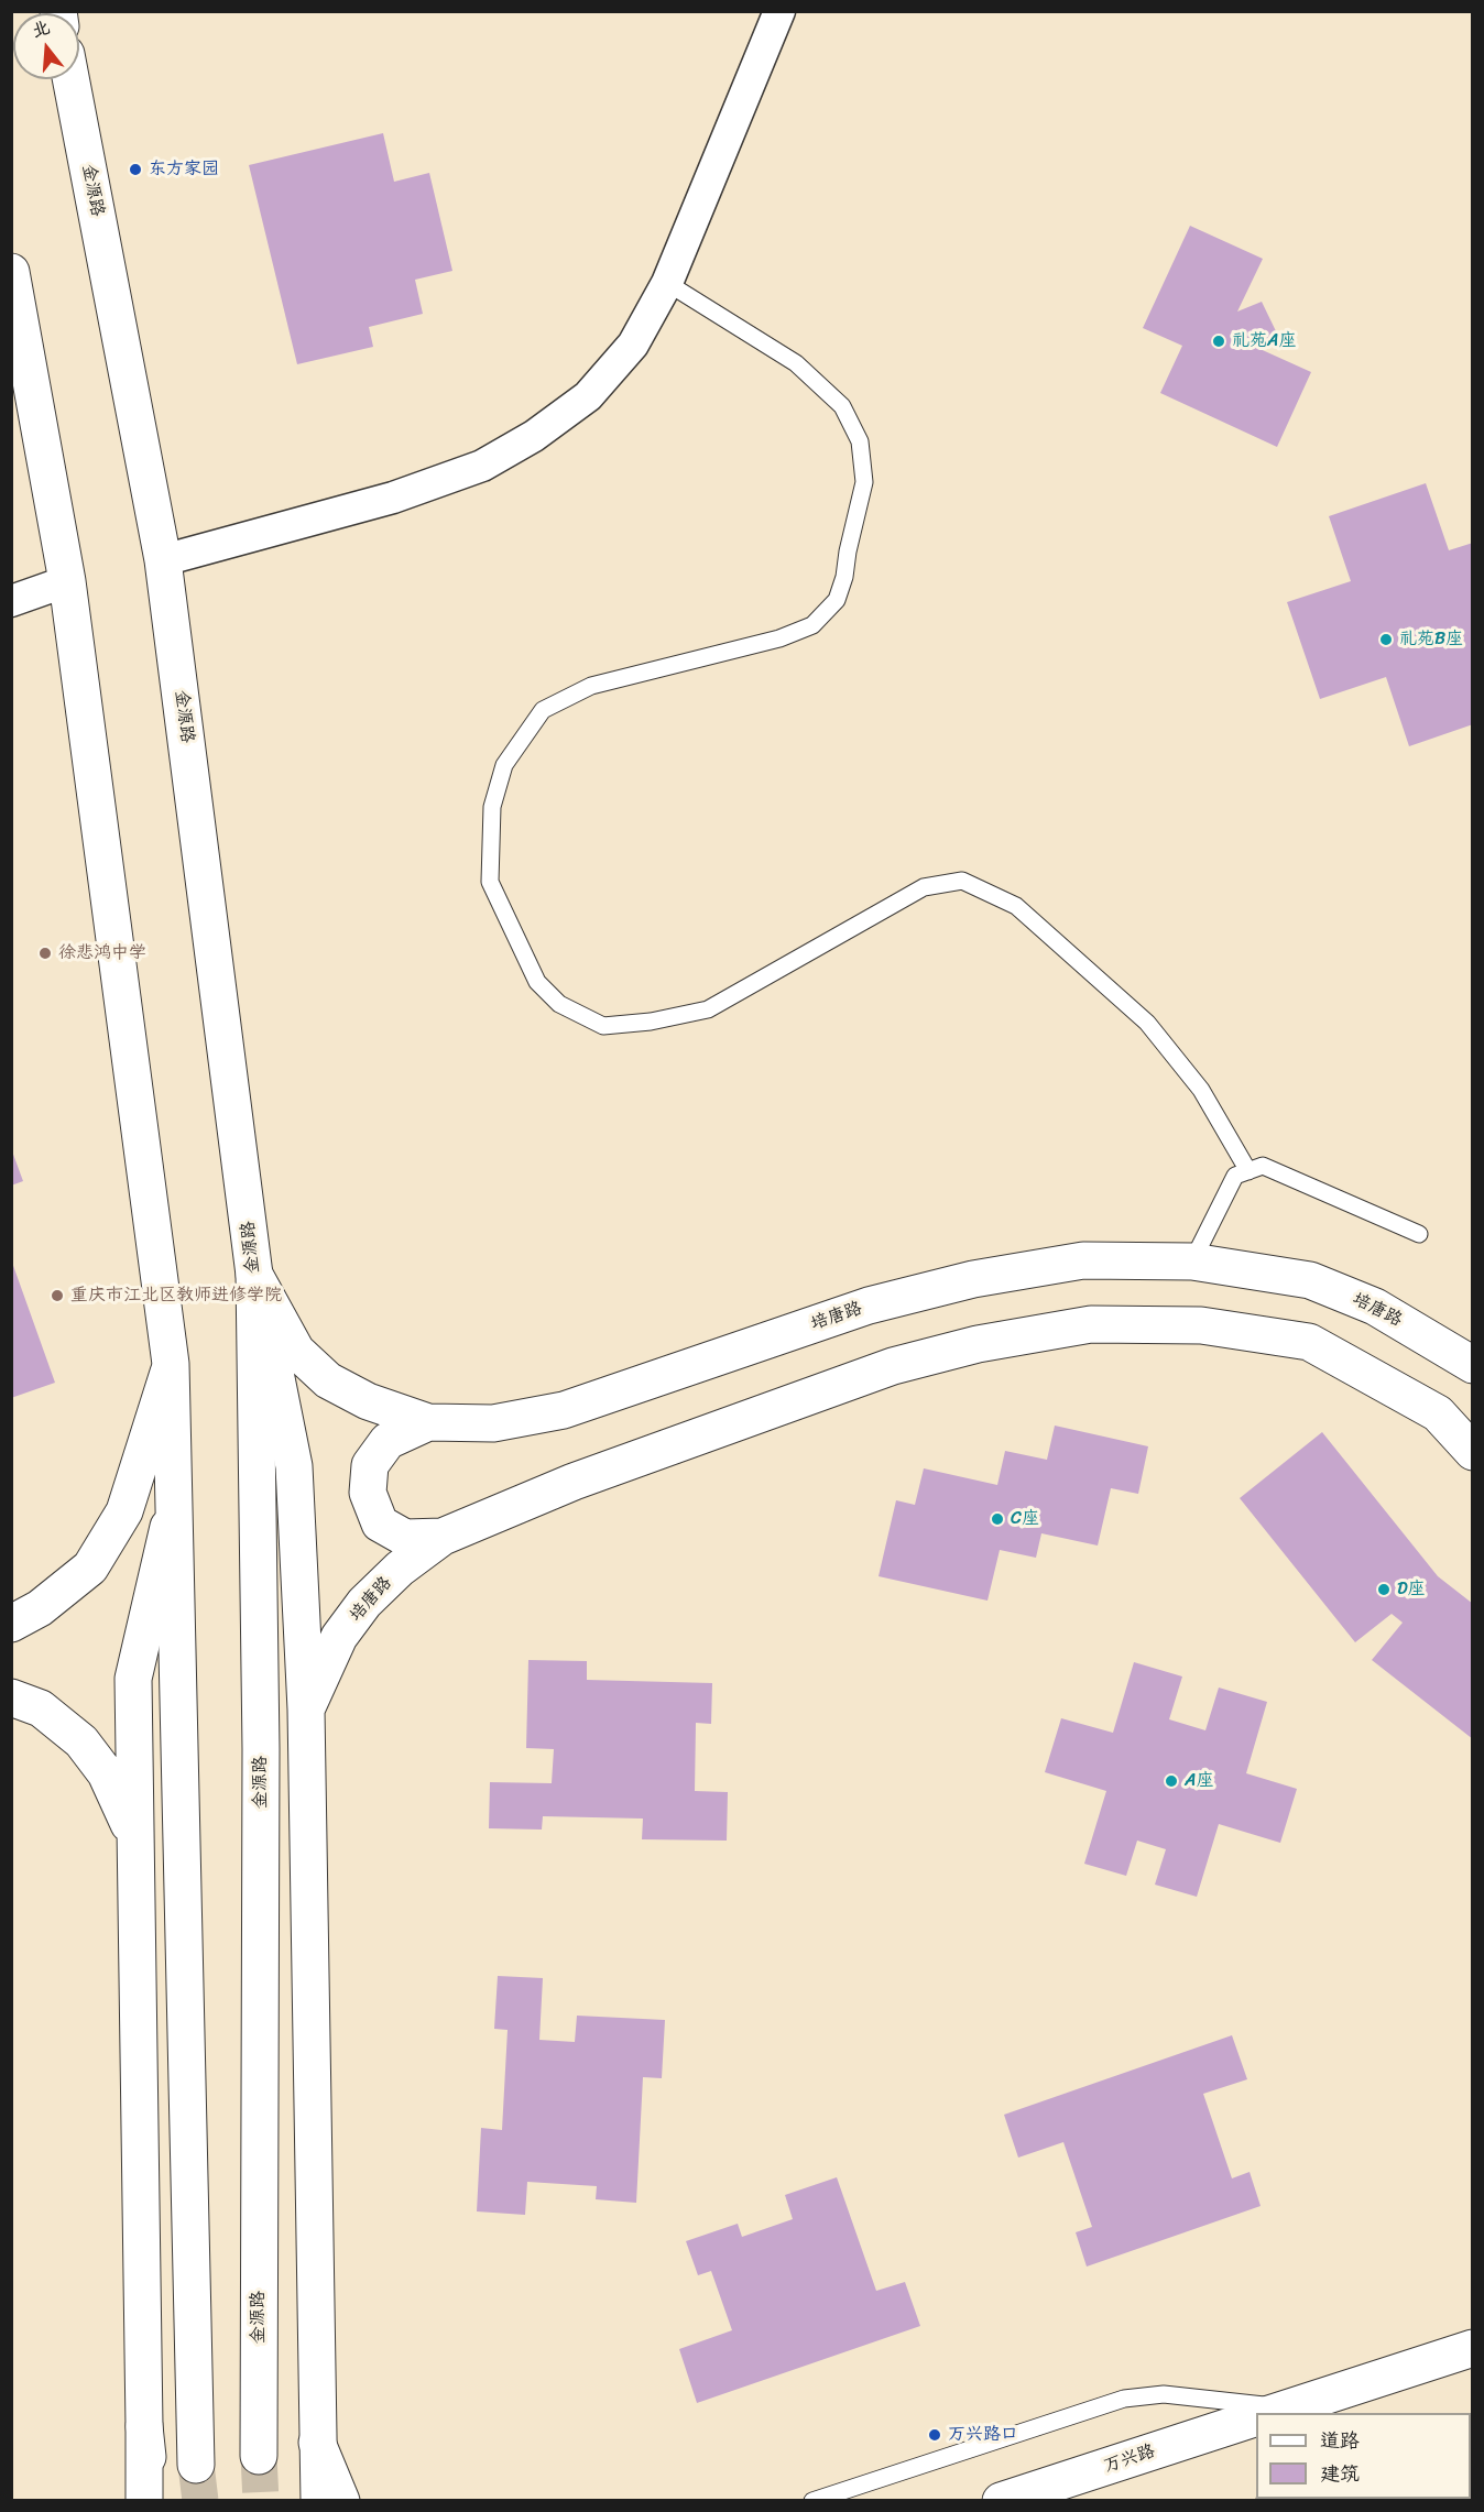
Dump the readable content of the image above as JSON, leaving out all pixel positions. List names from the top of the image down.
{
  "streets": {
    "street": ["金源路", "培唐路", "万兴路"]
  },
  "crossings": [
    ["金源路", "培唐路"]
  ],
  "places": [
    "东方家园",
    "礼苑A座",
    "礼苑B座",
    "徐悲鸿中学",
    "重庆市江北区教师进修学院",
    "C座",
    "D座",
    "A座",
    "万兴路口"
  ],
  "legend": ["道路", "建筑"],
  "north": "top"
}
